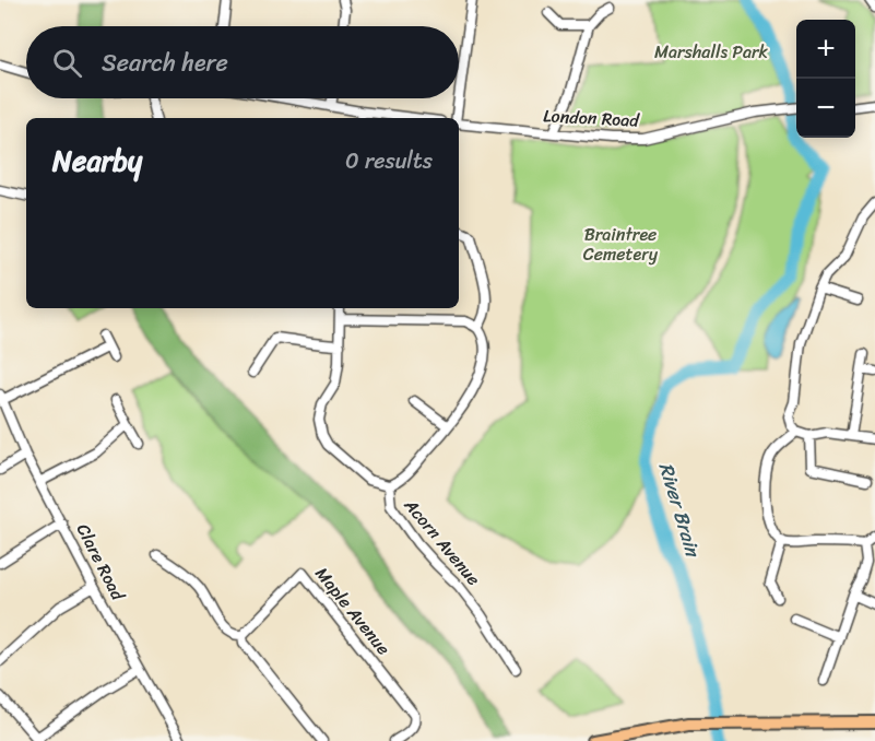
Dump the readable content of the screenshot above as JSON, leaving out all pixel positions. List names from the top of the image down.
{
  "streets": {
    "street": [
      "London Road",
      "Acorn Avenue",
      "Clare Road",
      "Maple Avenue"
    ]
  },
  "water": ["River Brain"],
  "parks": ["Marshalls Park", "Braintree Cemetery"],
  "page": {
    "map_buttons": ["+", "−"],
    "search": "Search here",
    "heading": ["Nearby", "0 results"]
  }
}
